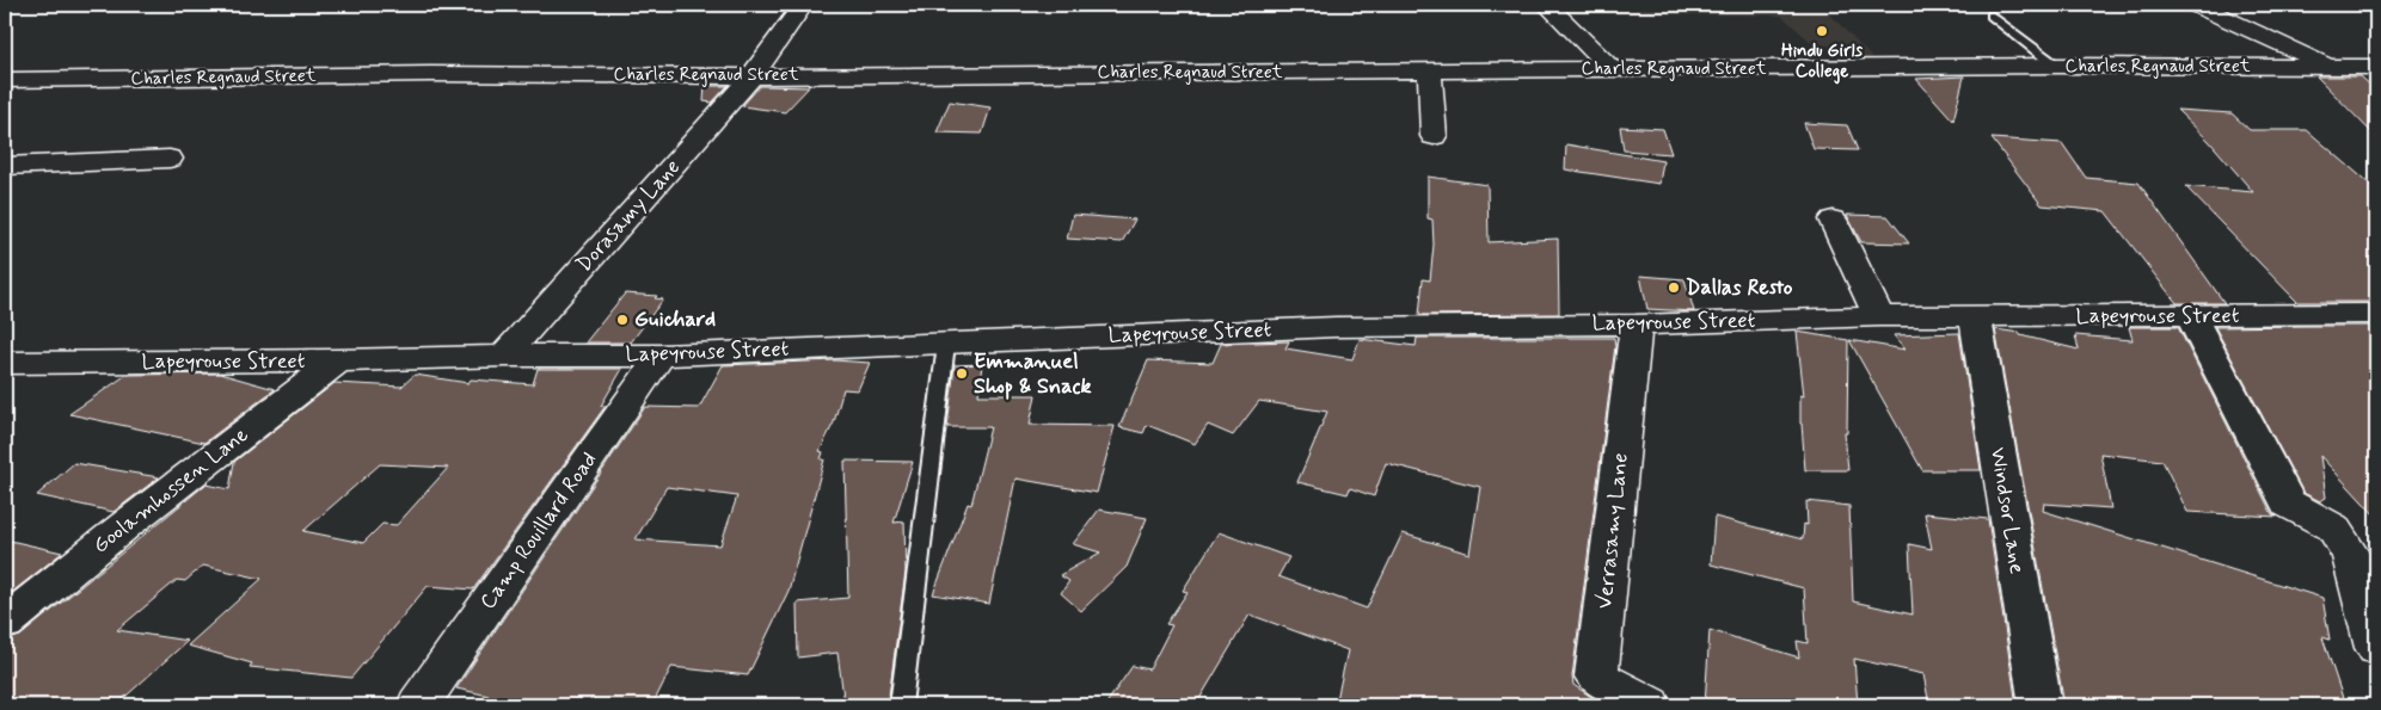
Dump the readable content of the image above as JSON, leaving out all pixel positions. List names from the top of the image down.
{
  "streets": {
    "street": [
      "Charles Regnaud Street",
      "Dorasamy Lane",
      "Lapeyrouse Street",
      "Goolamhossen Lane",
      "Windsor Lane",
      "Camp Rouillard Road",
      "Verrasamy Lane"
    ]
  },
  "crossings": [
    ["Charles Regnaud Street", "Dorasamy Lane"],
    ["Dorasamy Lane", "Lapeyrouse Street"],
    ["Lapeyrouse Street", "Goolamhossen Lane"],
    ["Lapeyrouse Street", "Windsor Lane"],
    ["Lapeyrouse Street", "Camp Rouillard Road"],
    ["Lapeyrouse Street", "Verrasamy Lane"]
  ],
  "places": [
    "Hindu Girls College",
    "Dallas Resto",
    "Guichard",
    "Emmanuel Shop & Snack"
  ]
}
